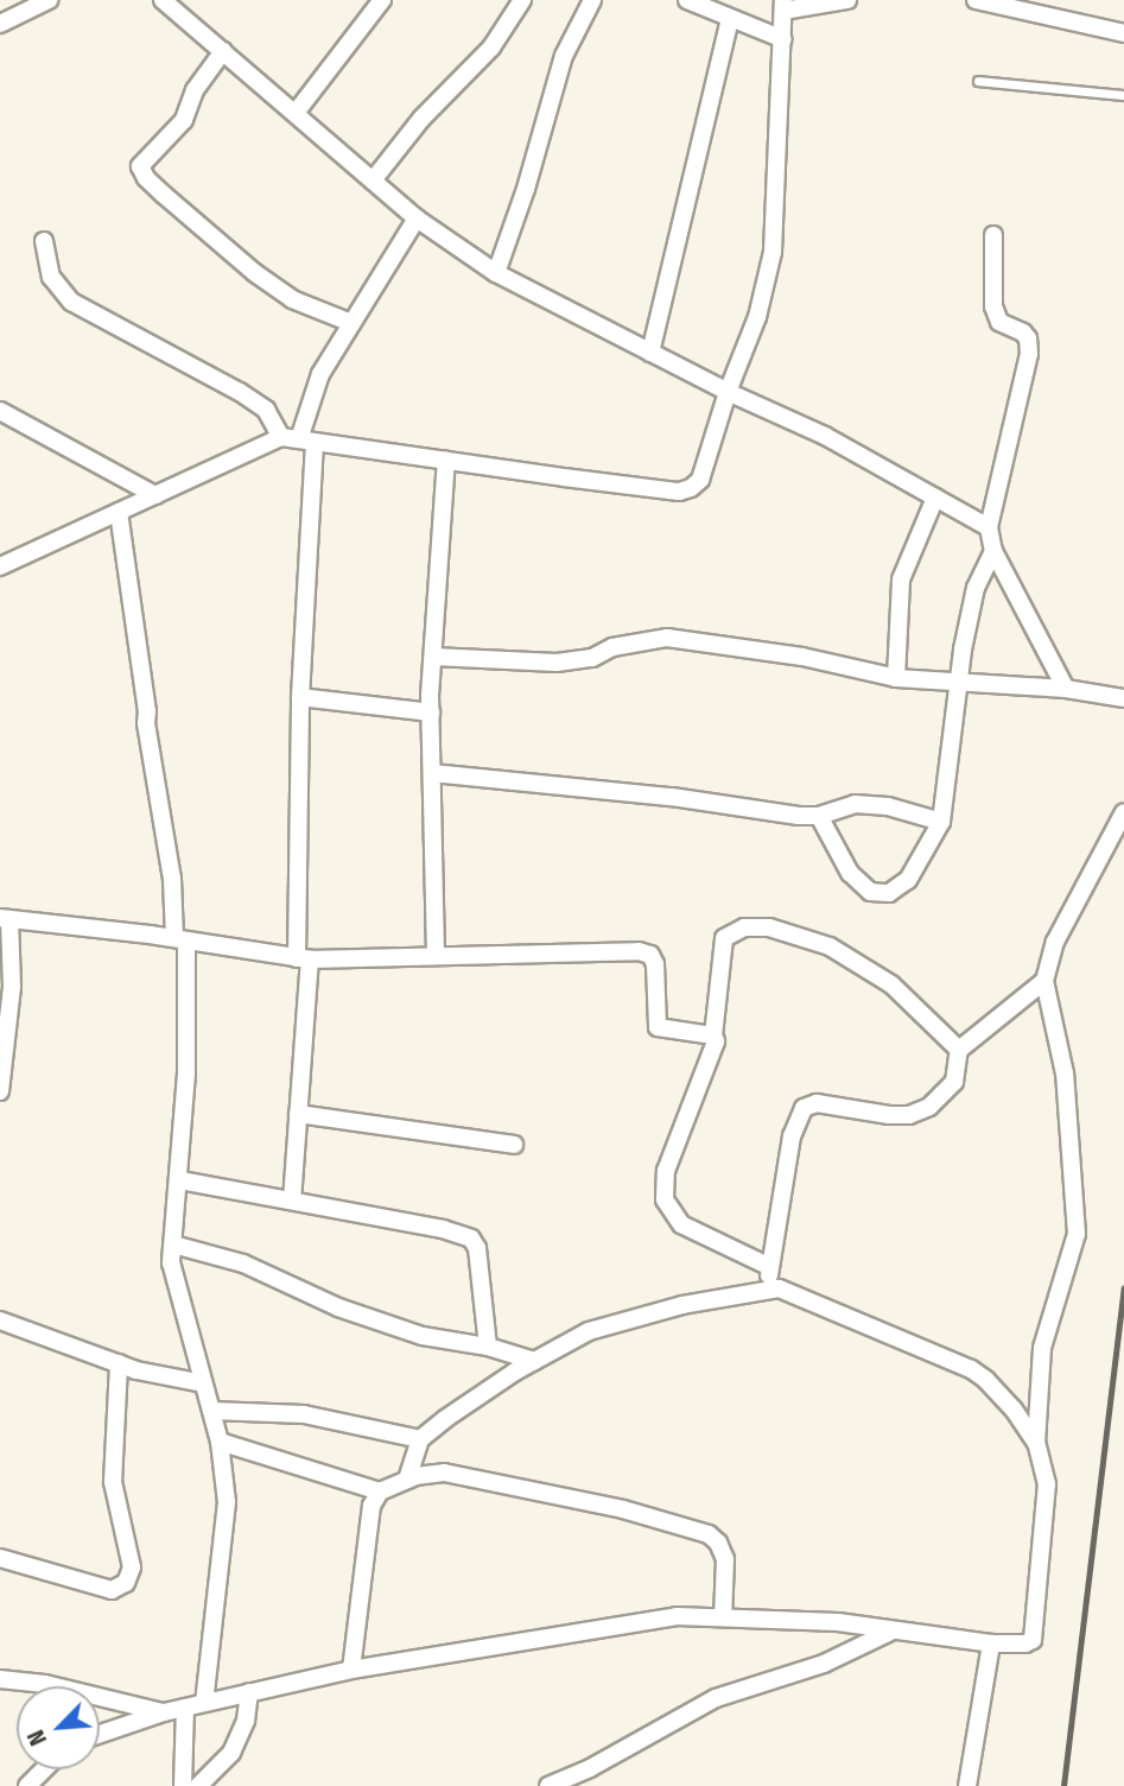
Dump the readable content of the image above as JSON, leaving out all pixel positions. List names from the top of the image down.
{
  "north": "bottom left"
}
